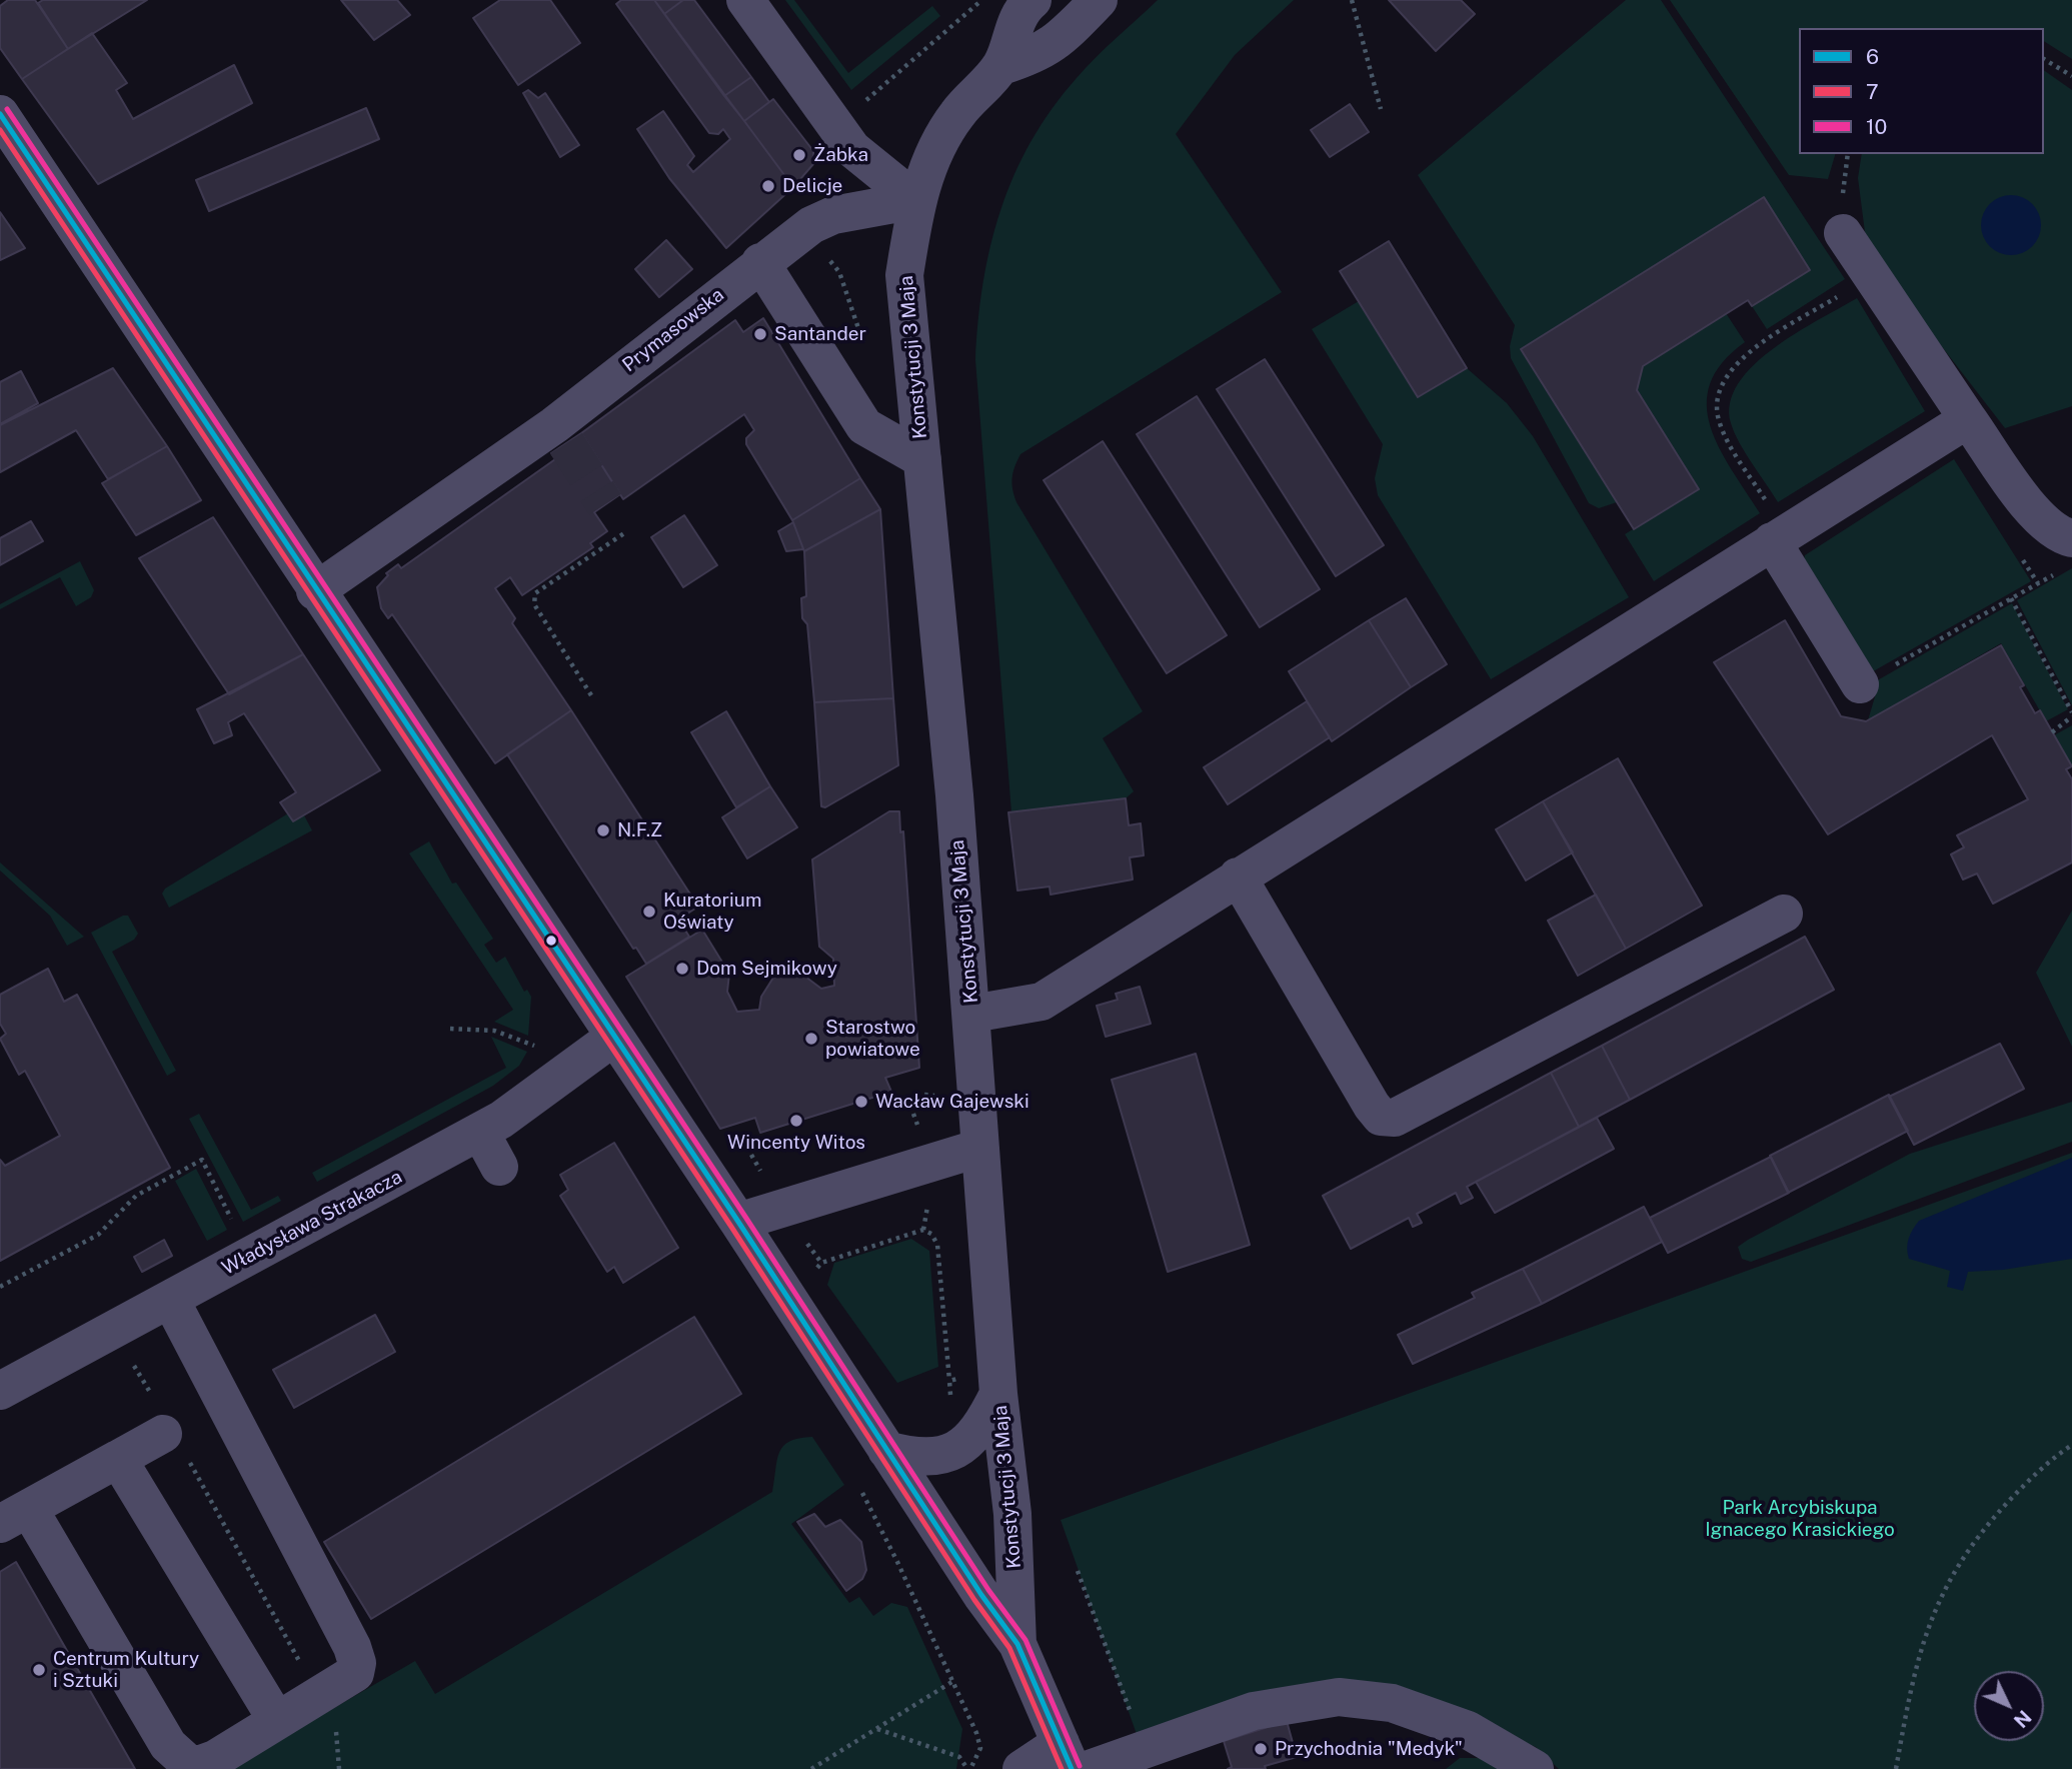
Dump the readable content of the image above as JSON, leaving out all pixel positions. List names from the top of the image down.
{
  "streets": {
    "street": ["Prymasowska", "Konstytucji 3 Maja", "Władysława Strakacza"]
  },
  "crossings": [
    ["Prymasowska", "Konstytucji 3 Maja"]
  ],
  "parks": ["Park Arcybiskupa Ignacego Krasickiego"],
  "places": [
    "Żabka",
    "Delicje",
    "Santander",
    "N.F.Z",
    "Kuratorium Oświaty",
    "Dom Sejmikowy",
    "Starostwo powiatowe",
    "Wacław Gajewski",
    "Wincenty Witos",
    "Centrum Kultury i Sztuki",
    "Przychodnia \"Medyk\""
  ],
  "lines": ["transit line 10", "transit line 6", "transit line 7"],
  "legend": ["6", "7", "10"],
  "north": "bottom right"
}
